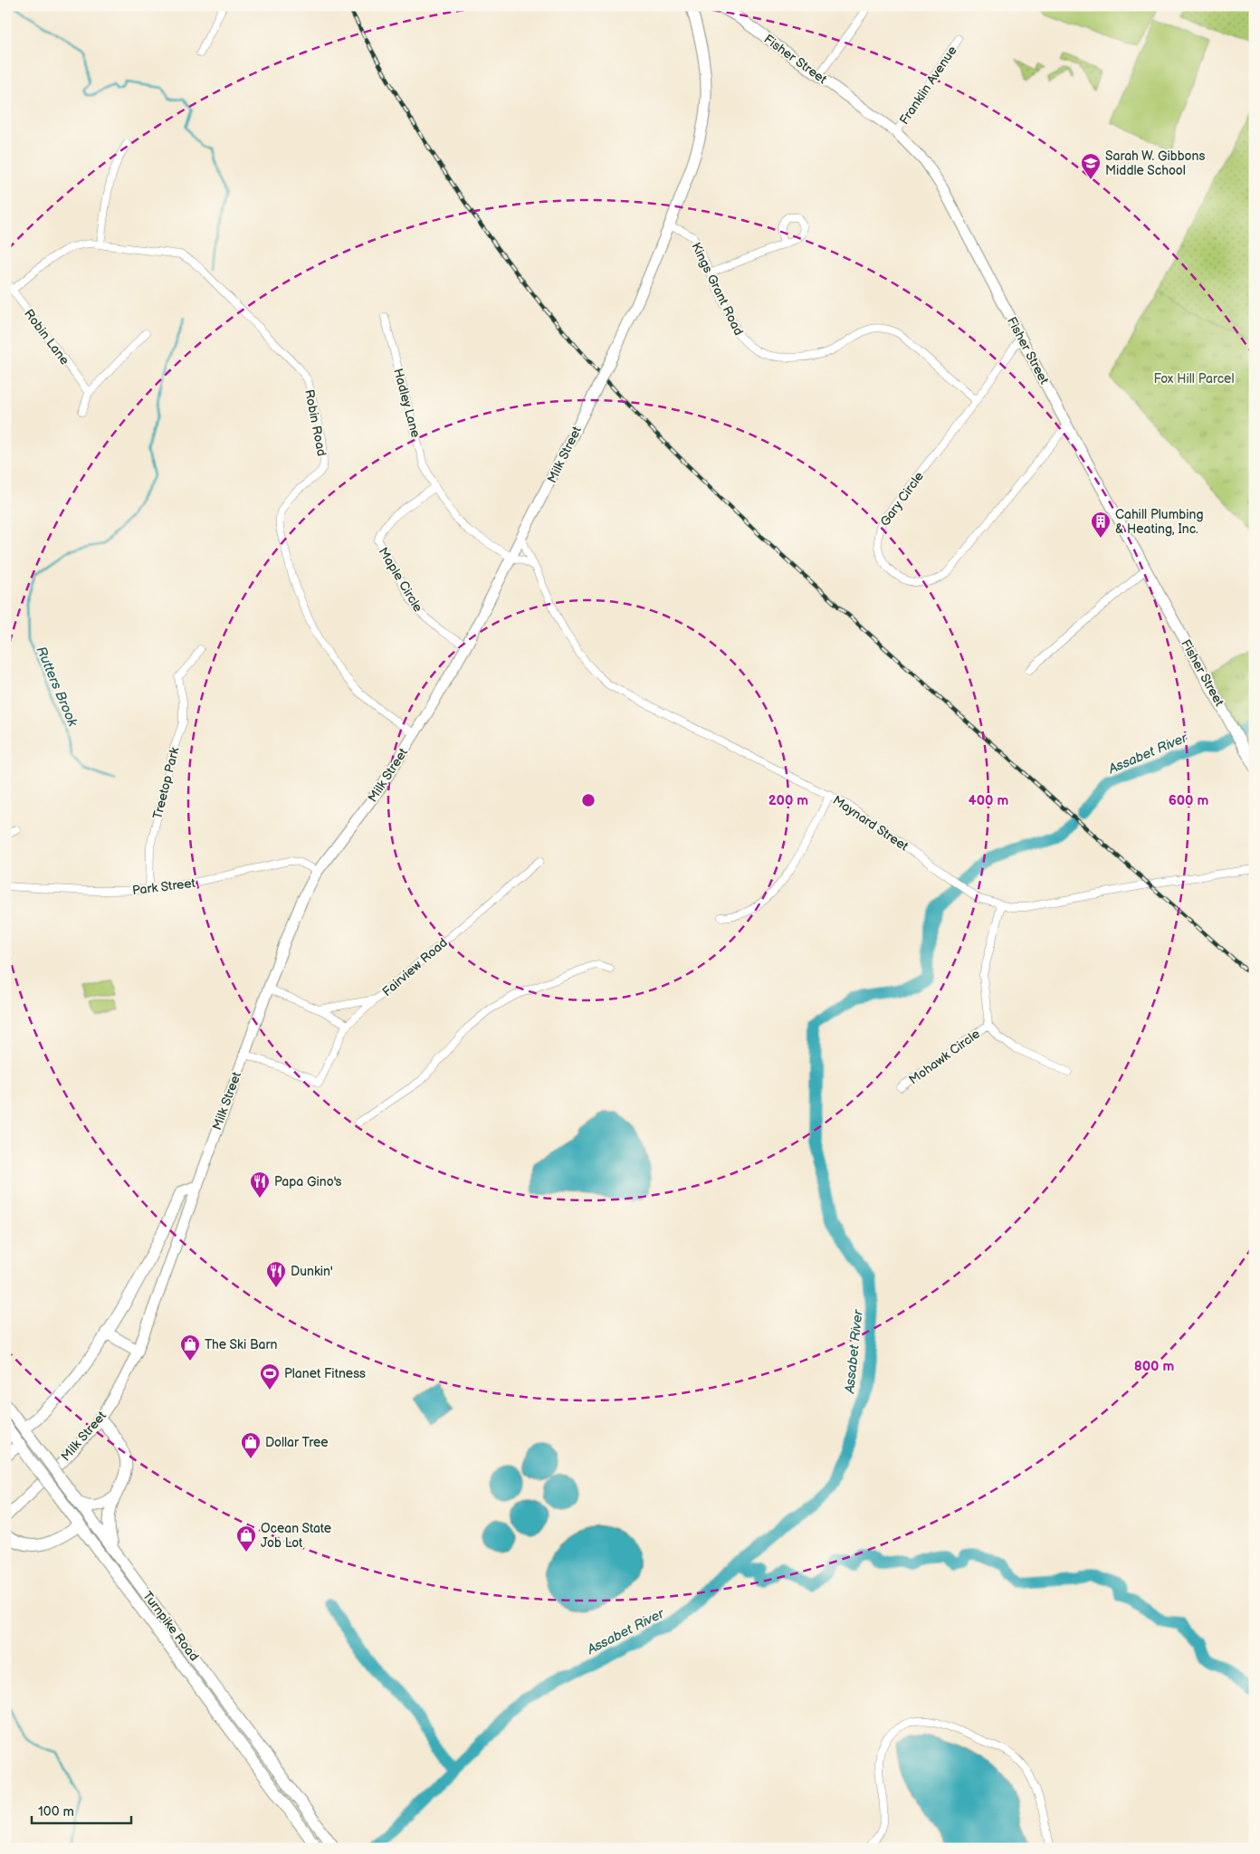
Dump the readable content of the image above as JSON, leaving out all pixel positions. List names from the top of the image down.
{
  "streets": {
    "highway": ["Turnpike Road"],
    "main road": ["Fisher Street", "Milk Street"],
    "street": [
      "Franklin Avenue",
      "Kings Grant Road",
      "Robin Lane",
      "Hadley Lane",
      "Robin Road",
      "Gary Circle",
      "Maple Circle",
      "Treetop Park",
      "Maynard Street",
      "Park Street",
      "Fairview Road",
      "Mohawk Circle"
    ]
  },
  "crossings": [
    ["Fisher Street", "Franklin Avenue"],
    ["Fisher Street", "Gary Circle"],
    ["Kings Grant Road", "Milk Street"],
    ["Kings Grant Road", "Gary Circle"],
    ["Robin Lane", "Robin Road"],
    ["Hadley Lane", "Maple Circle"],
    ["Robin Road", "Milk Street"],
    ["Milk Street", "Maple Circle"],
    ["Milk Street", "Maynard Street"],
    ["Milk Street", "Park Street"],
    ["Treetop Park", "Park Street"]
  ],
  "water": ["Rutters Brook", "Assabet River"],
  "parks": ["Fox Hill Parcel"],
  "places": {
    "school or university": ["Sarah W. Gibbons Middle School"],
    "building": ["Cahill Plumbing & Heating, Inc."],
    "restaurant": ["Papa Gino's", "Dunkin'"],
    "shop": ["The Ski Barn", "Dollar Tree", "Ocean State Job Lot"],
    "sports": ["Planet Fitness"]
  },
  "scale_bar": "100 m",
  "rings": [
    "200 m",
    "400 m",
    "600 m",
    "800 m"
  ]
}
